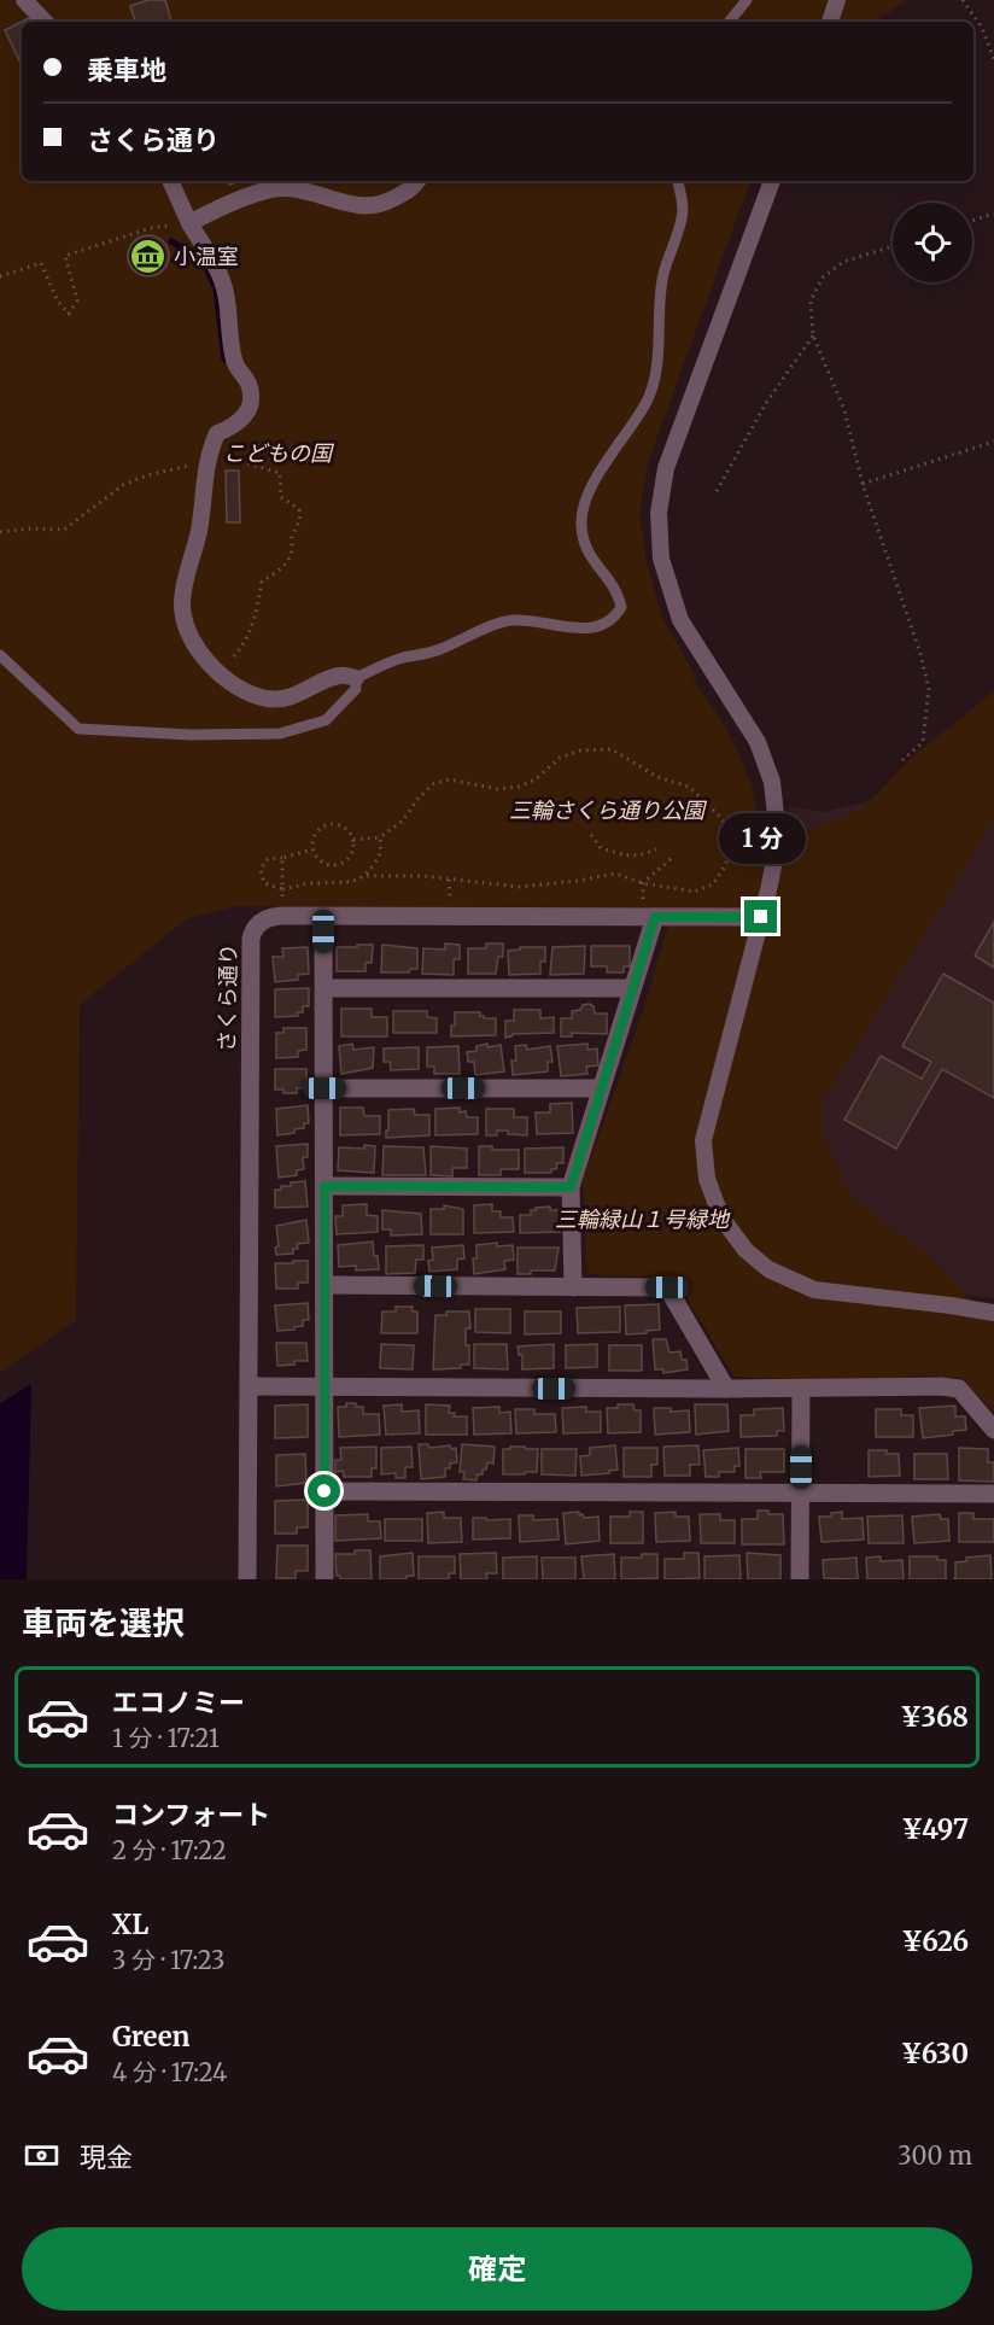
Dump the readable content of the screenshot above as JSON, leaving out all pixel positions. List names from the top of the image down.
{
  "streets": {
    "street": ["さくら通り"]
  },
  "parks": ["こどもの国", "三輪さくら通り公園", "三輪緑山１号緑地"],
  "places": {
    "museum": ["小温室"]
  },
  "page": {
    "banner": ["乗車地", "さくら通り"],
    "bubble": "1 分",
    "heading": "車両を選択",
    "list": [
      {
        "name": "エコノミー",
        "note": "1 分 · 17:21",
        "value": "¥368"
      },
      {
        "name": "コンフォート",
        "note": "2 分 · 17:22",
        "value": "¥497"
      },
      {
        "name": "XL",
        "note": "3 分 · 17:23",
        "value": "¥626"
      },
      {
        "name": "Green",
        "note": "4 分 · 17:24",
        "value": "¥630"
      }
    ],
    "pay": ["現金", "300 m"],
    "buttons": "確定"
  }
}
